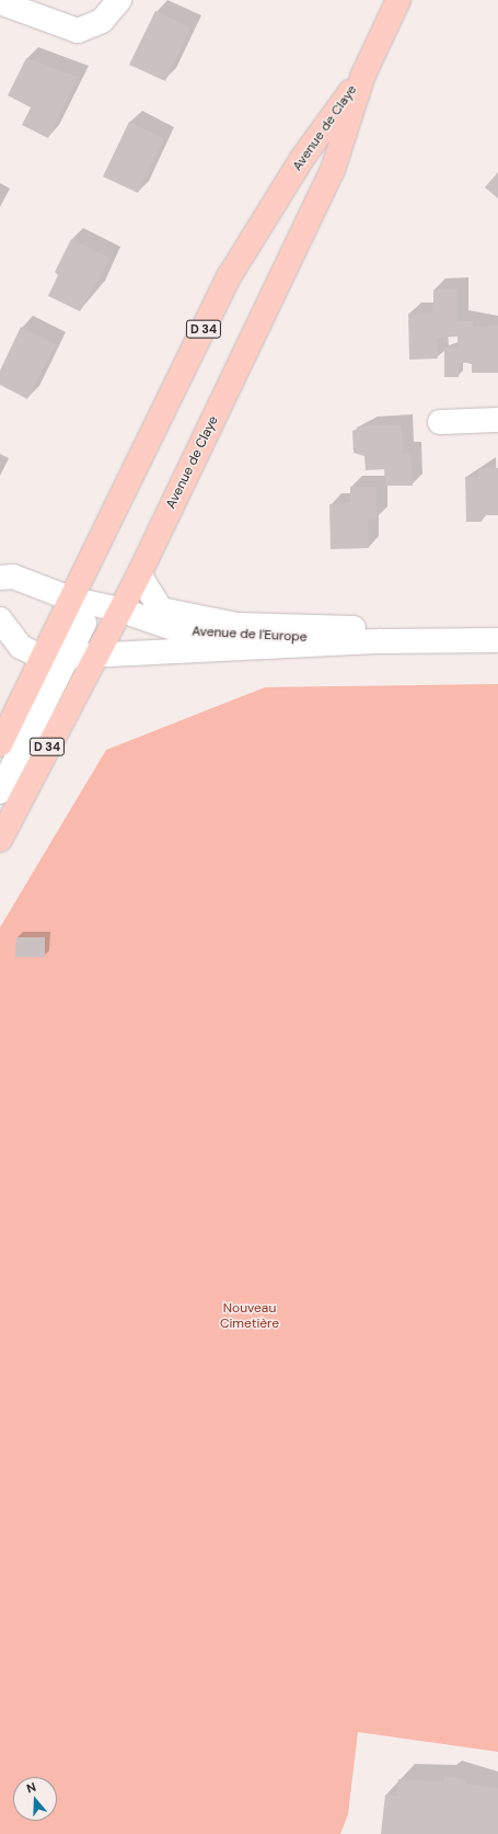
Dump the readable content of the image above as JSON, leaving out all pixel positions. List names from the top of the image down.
{
  "streets": {
    "main road": ["Avenue de Claye", "D 34"],
    "street": ["Avenue de l'Europe"]
  },
  "crossings": [
    ["Avenue de Claye", "Avenue de l'Europe"]
  ],
  "parks": ["Nouveau Cimetière"],
  "north": "top"
}
